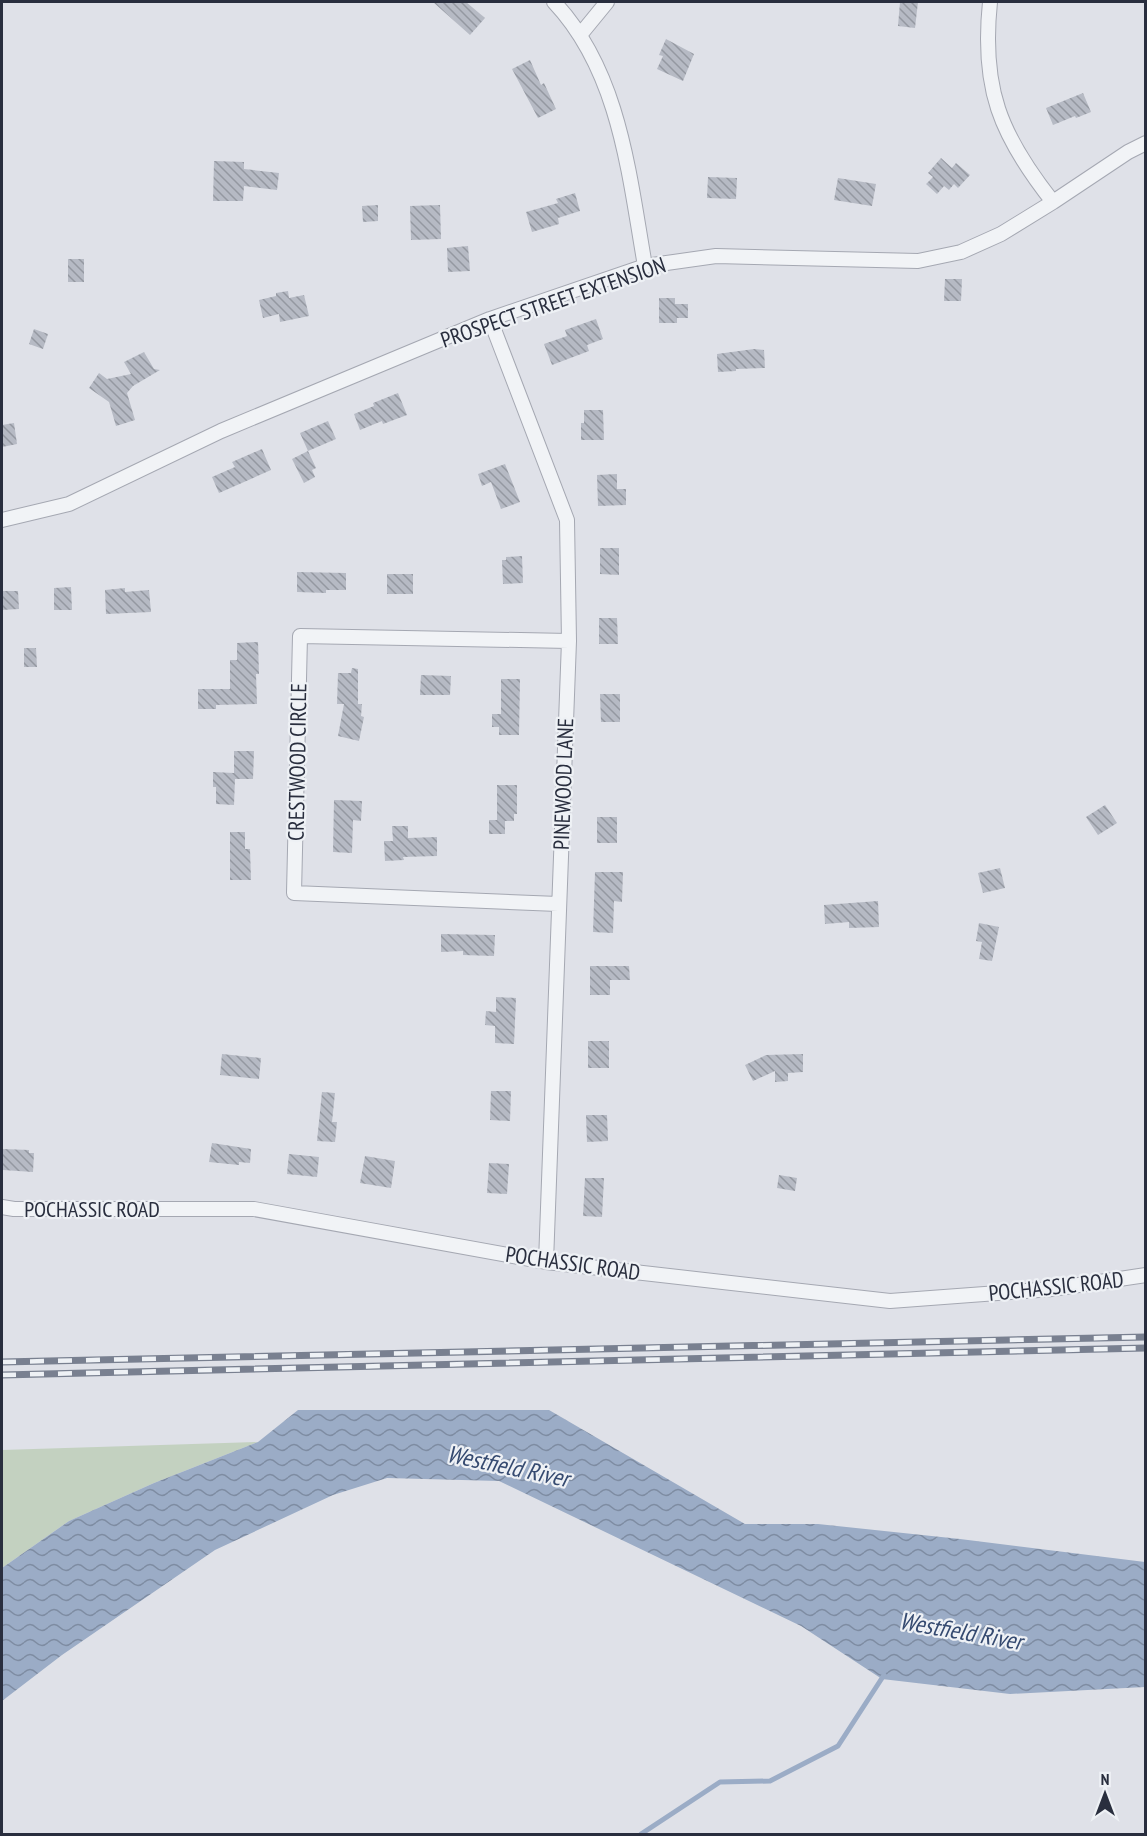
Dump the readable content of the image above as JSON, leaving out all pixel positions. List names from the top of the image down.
{
  "streets": {
    "street": [
      "PROSPECT STREET EXTENSION",
      "CRESTWOOD CIRCLE",
      "PINEWOOD LANE",
      "POCHASSIC ROAD"
    ]
  },
  "crossings": [
    ["PROSPECT STREET EXTENSION", "PINEWOOD LANE"],
    ["CRESTWOOD CIRCLE", "PINEWOOD LANE"],
    ["PINEWOOD LANE", "POCHASSIC ROAD"]
  ],
  "water": ["Westfield River"],
  "north": "top"
}
